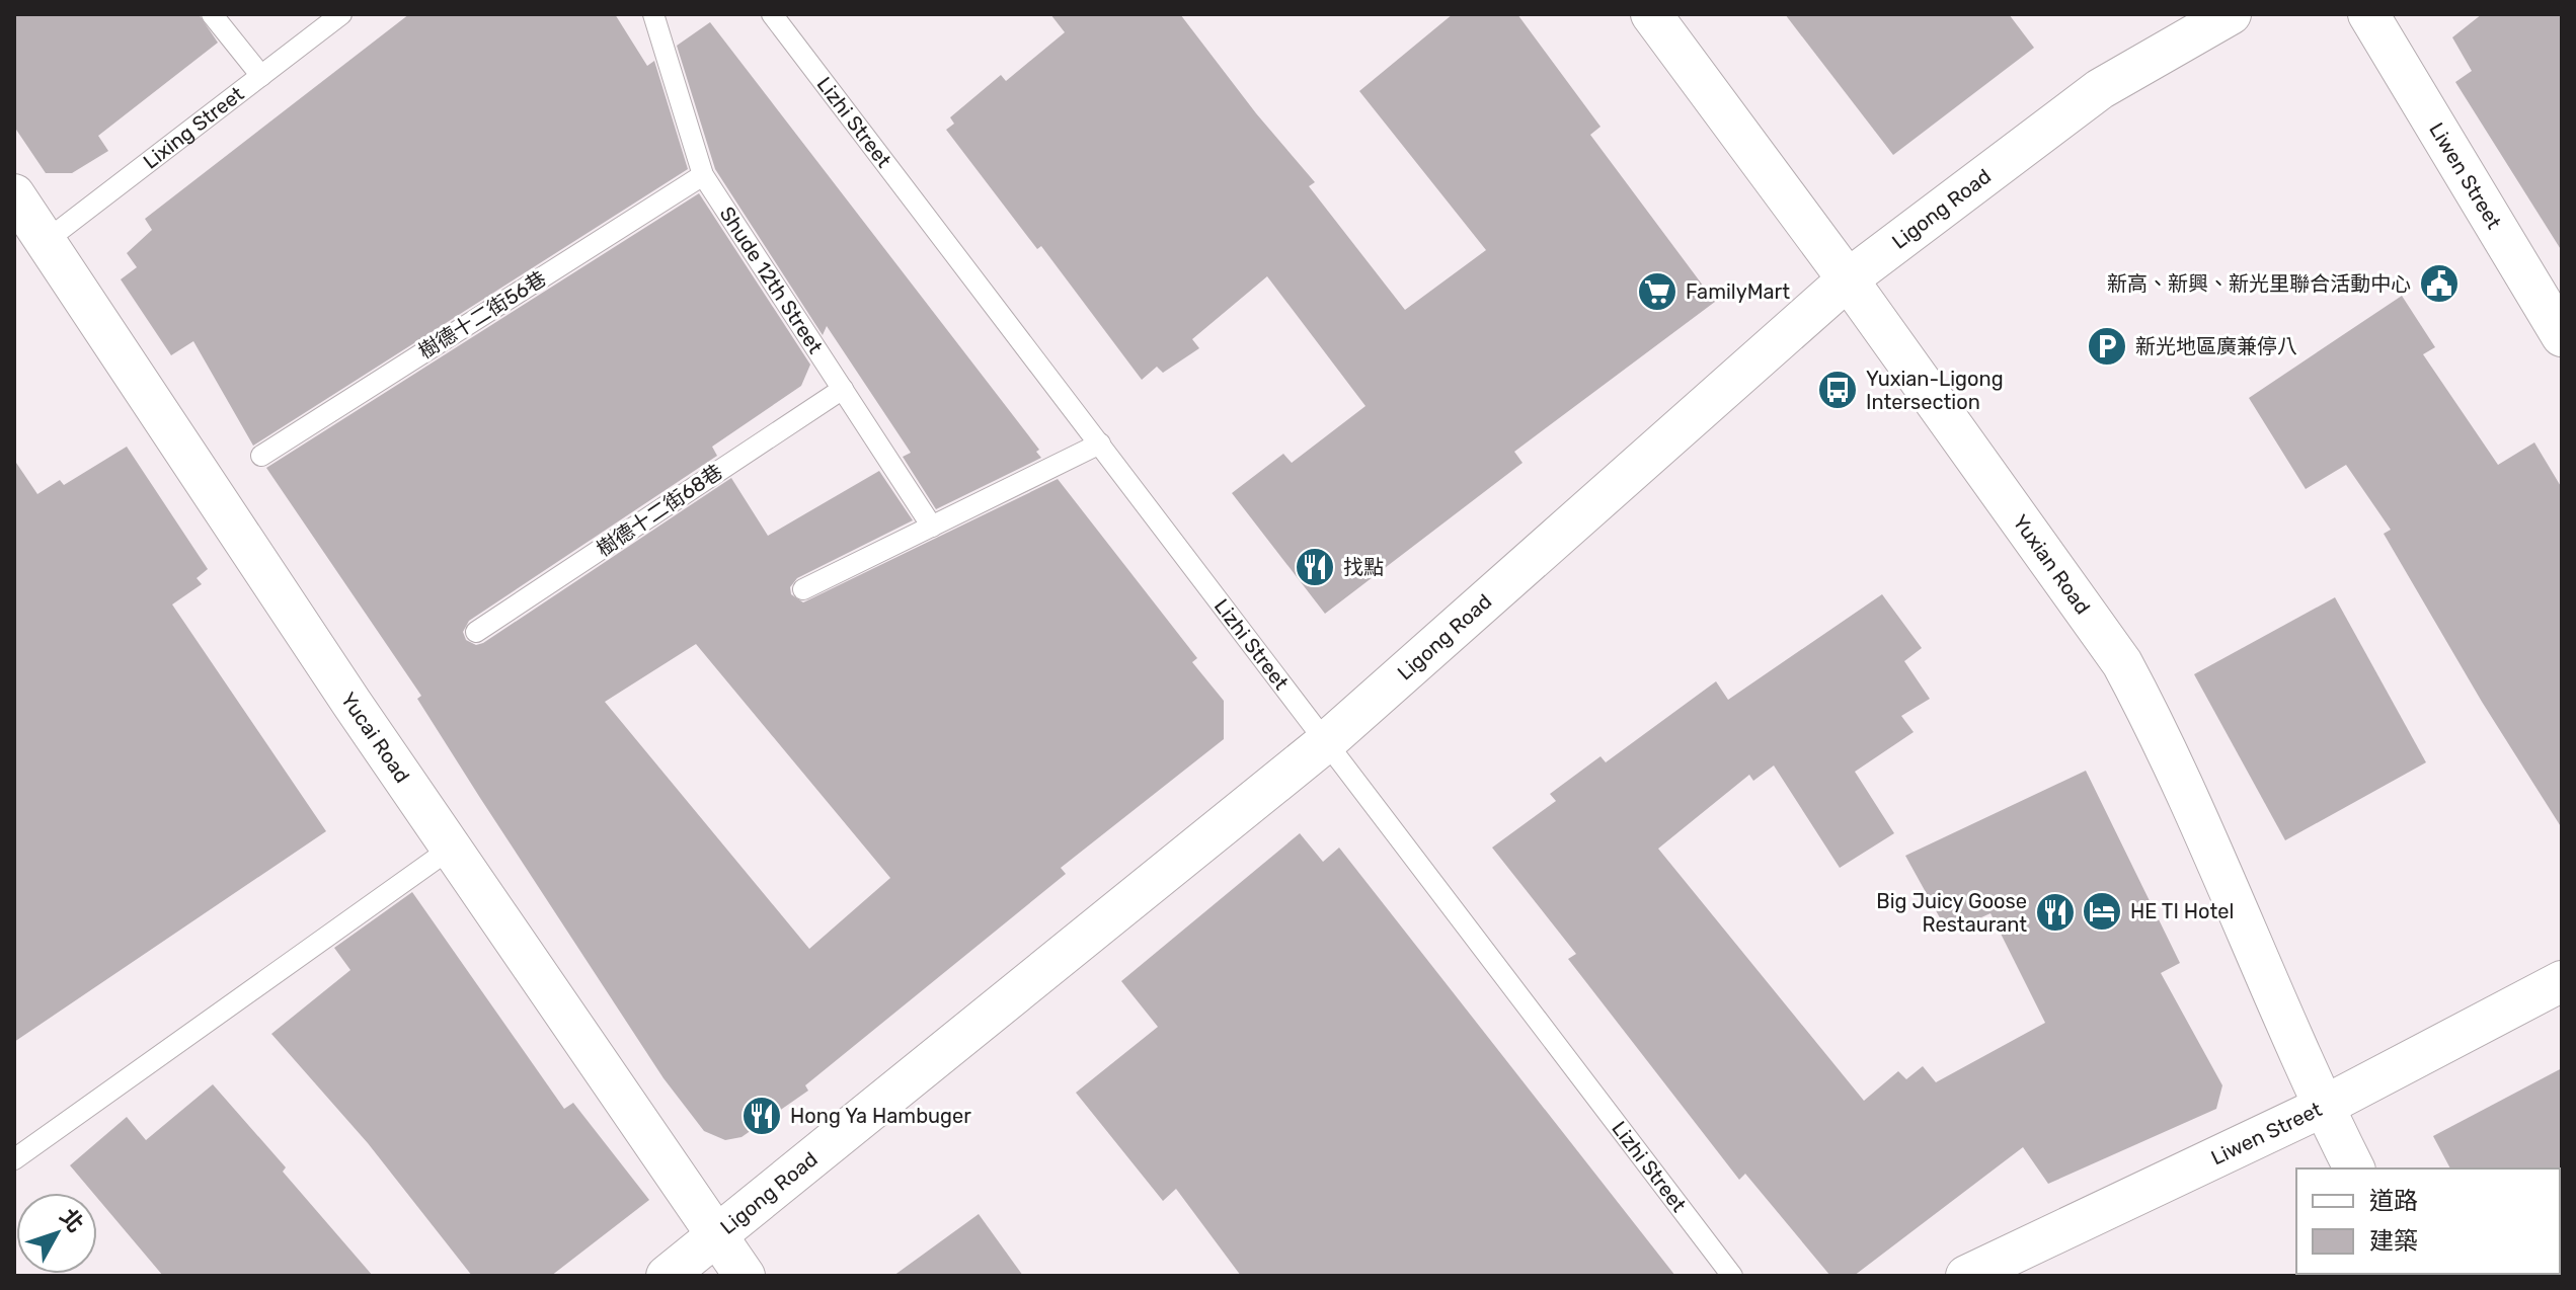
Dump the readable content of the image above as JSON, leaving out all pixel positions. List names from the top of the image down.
{
  "streets": {
    "street": [
      "Liwen Street",
      "Ligong Road",
      "Yuxian Road",
      "Yucai Road"
    ],
    "lane": [
      "Lizhi Street",
      "Lixing Street",
      "Shude 12th Street",
      "樹德十二街56巷",
      "樹德十二街68巷"
    ]
  },
  "crossings": [
    ["Lizhi Street", "Ligong Road"],
    ["Lixing Street", "Yucai Road"],
    ["Liwen Street", "Yuxian Road"],
    ["Ligong Road", "Yuxian Road"],
    ["Ligong Road", "Yucai Road"],
    ["Shude 12th Street", "樹德十二街56巷"],
    ["Shude 12th Street", "樹德十二街68巷"]
  ],
  "places": {
    "public building": ["新高、新興、新光里聯合活動中心"],
    "supermarket": ["FamilyMart"],
    "parking": ["新光地區廣兼停八"],
    "bus stop": ["Yuxian-Ligong Intersection"],
    "restaurant": ["找點", "Big Juicy Goose Restaurant", "Hong Ya Hambuger"],
    "hotel": ["HE TI Hotel"]
  },
  "legend": ["道路", "建築"],
  "north": "top right"
}
